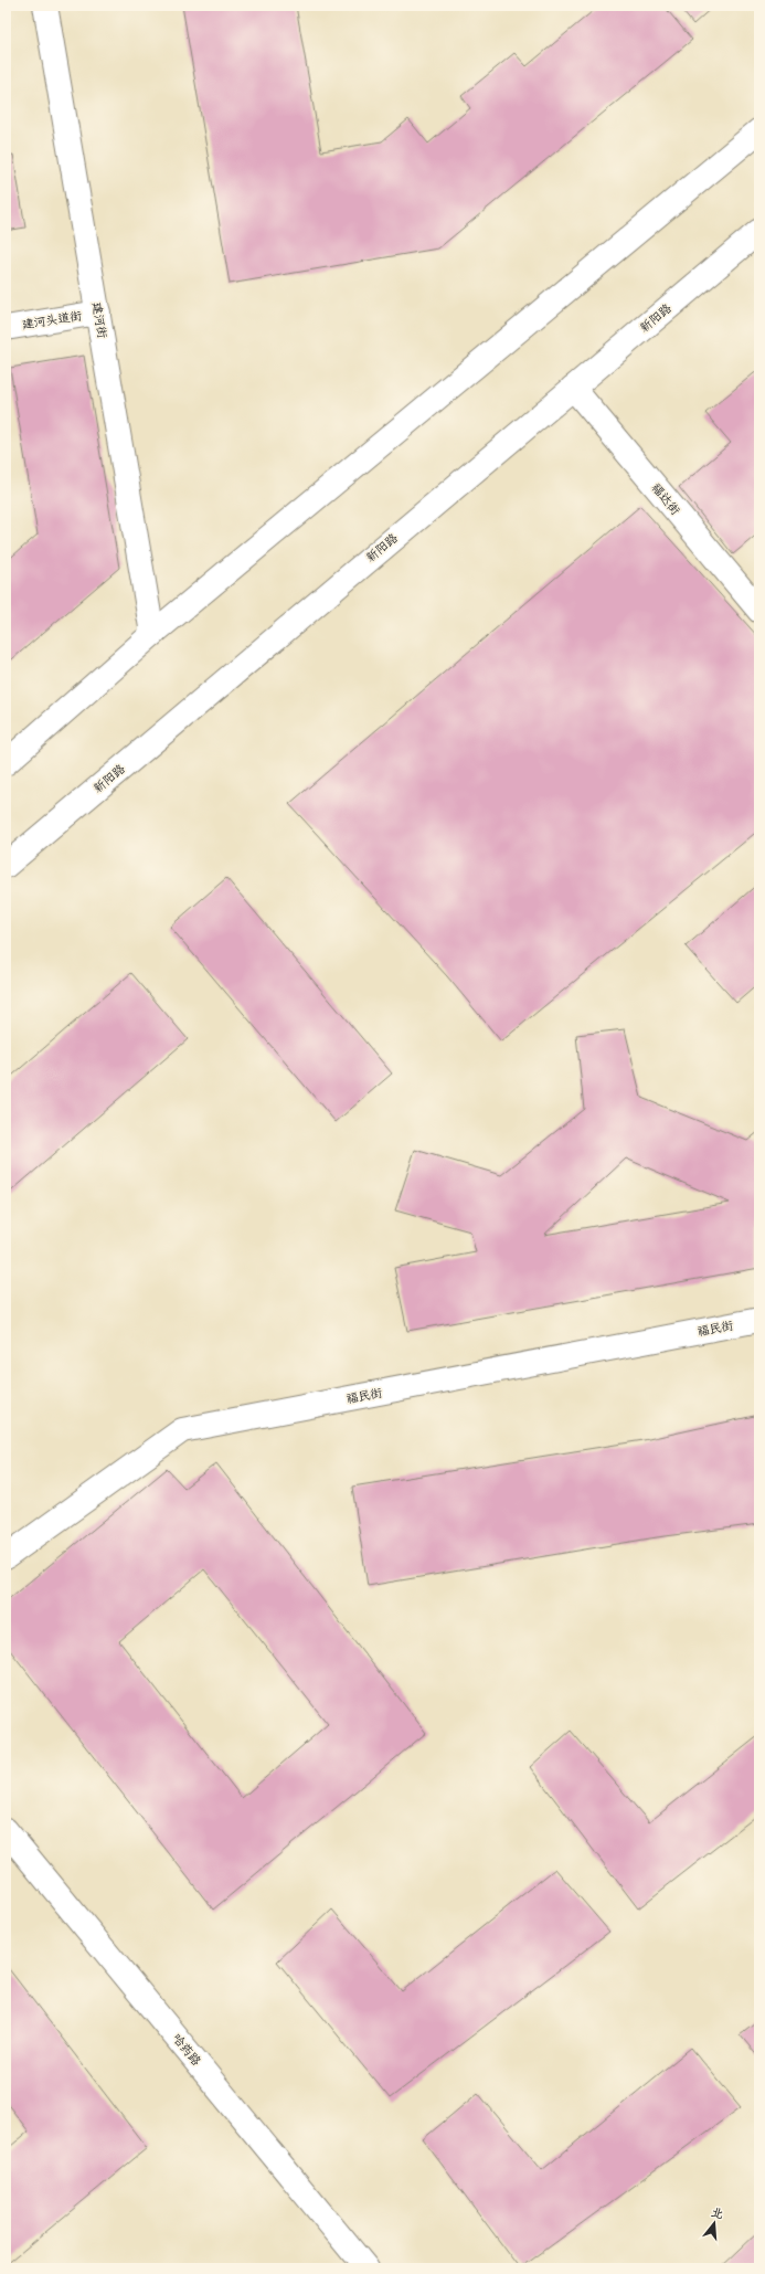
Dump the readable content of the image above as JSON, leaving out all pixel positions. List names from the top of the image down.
{
  "streets": {
    "main road": [
      "新阳路",
      "建河头道街",
      "建河街",
      "福达街",
      "福民街",
      "哈药路"
    ]
  },
  "crossings": [
    ["新阳路", "福达街"],
    ["建河头道街", "建河街"]
  ],
  "north": "top"
}
